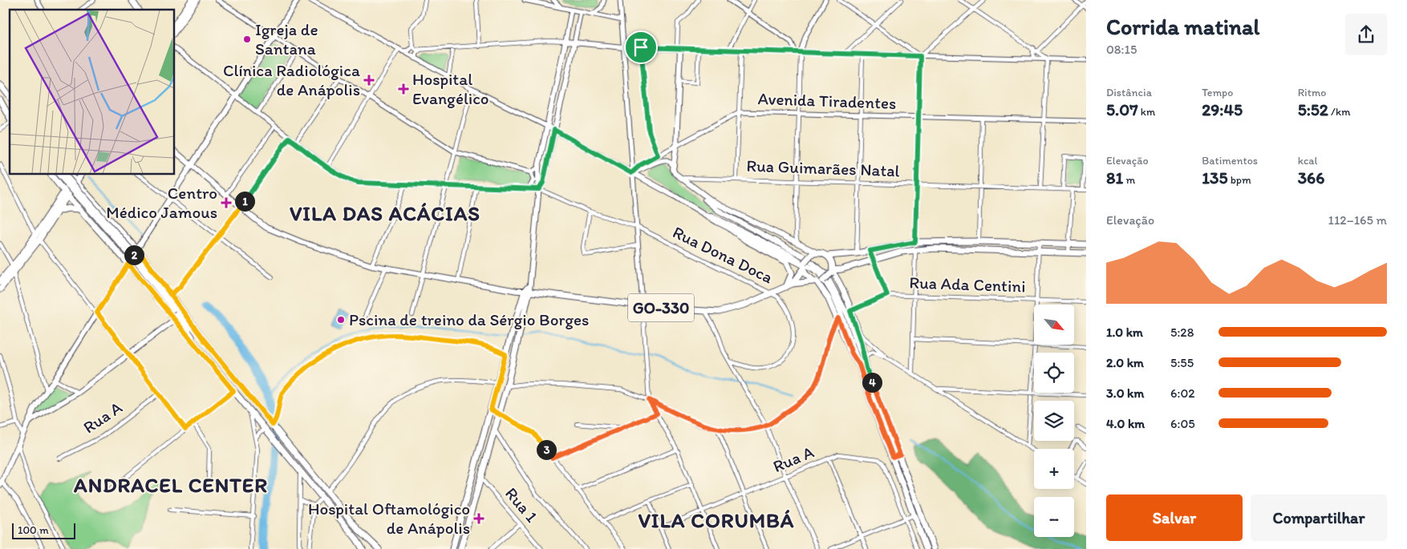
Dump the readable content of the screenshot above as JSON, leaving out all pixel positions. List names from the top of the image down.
{
  "streets": {
    "main road": ["GO-330"],
    "street": [
      "Avenida Tiradentes",
      "Rua Guimarães Natal",
      "Rua Dona Doca",
      "Rua Ada Centini",
      "Rua A",
      "Rua 1"
    ]
  },
  "crossings": [
    ["Rua Dona Doca", "GO-330"]
  ],
  "districts": ["VILA DAS ACÁCIAS", "ANDRACEL CENTER", "VILA CORUMBÁ"],
  "places": {
    "other": ["Igreja de Santana", "Pscina de treino da Sérgio Borges"],
    "health": [
      "Clínica Radiológica de Anápolis",
      "Hospital Evangélico",
      "Centro Médico Jamous",
      "Hospital Oftamológico de Anápolis"
    ]
  },
  "scale_bar": "100 m",
  "north": "bottom right",
  "page": {
    "heading": ["Corrida matinal", "08:15"],
    "stats": [
      ["Distância", "5.07 km"],
      ["Tempo", "29:45"],
      ["Ritmo", "5:52 /km"],
      ["Elevação", "81 m"],
      ["Batimentos", "135 bpm"],
      ["kcal", "366"]
    ],
    "pins": [
      "1",
      "2",
      "4",
      "3"
    ],
    "chart": ["Elevação", "112–165 m"],
    "map_buttons": ["+", "−"],
    "list": [
      {
        "name": "1.0 km",
        "note": "5:28"
      },
      {
        "name": "2.0 km",
        "note": "5:55"
      },
      {
        "name": "3.0 km",
        "note": "6:02"
      },
      {
        "name": "4.0 km",
        "note": "6:05"
      }
    ],
    "buttons": ["Salvar", "Compartilhar"],
    "scale": "100 m"
  }
}
